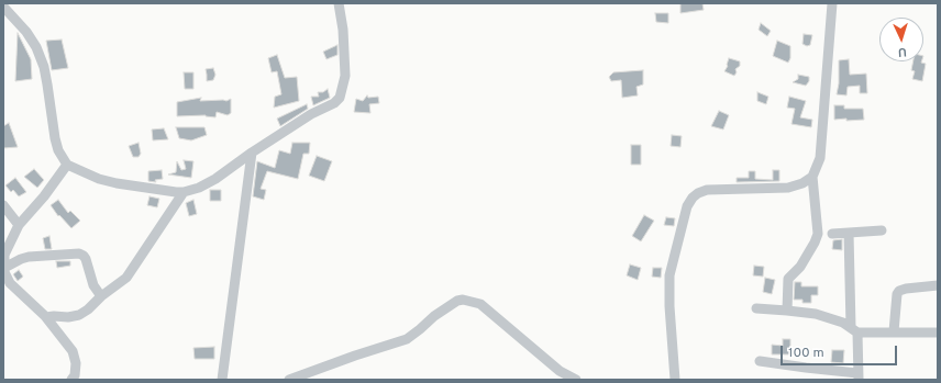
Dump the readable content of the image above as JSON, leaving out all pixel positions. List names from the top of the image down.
{
  "scale_bar": "100 m",
  "north": "bottom"
}
